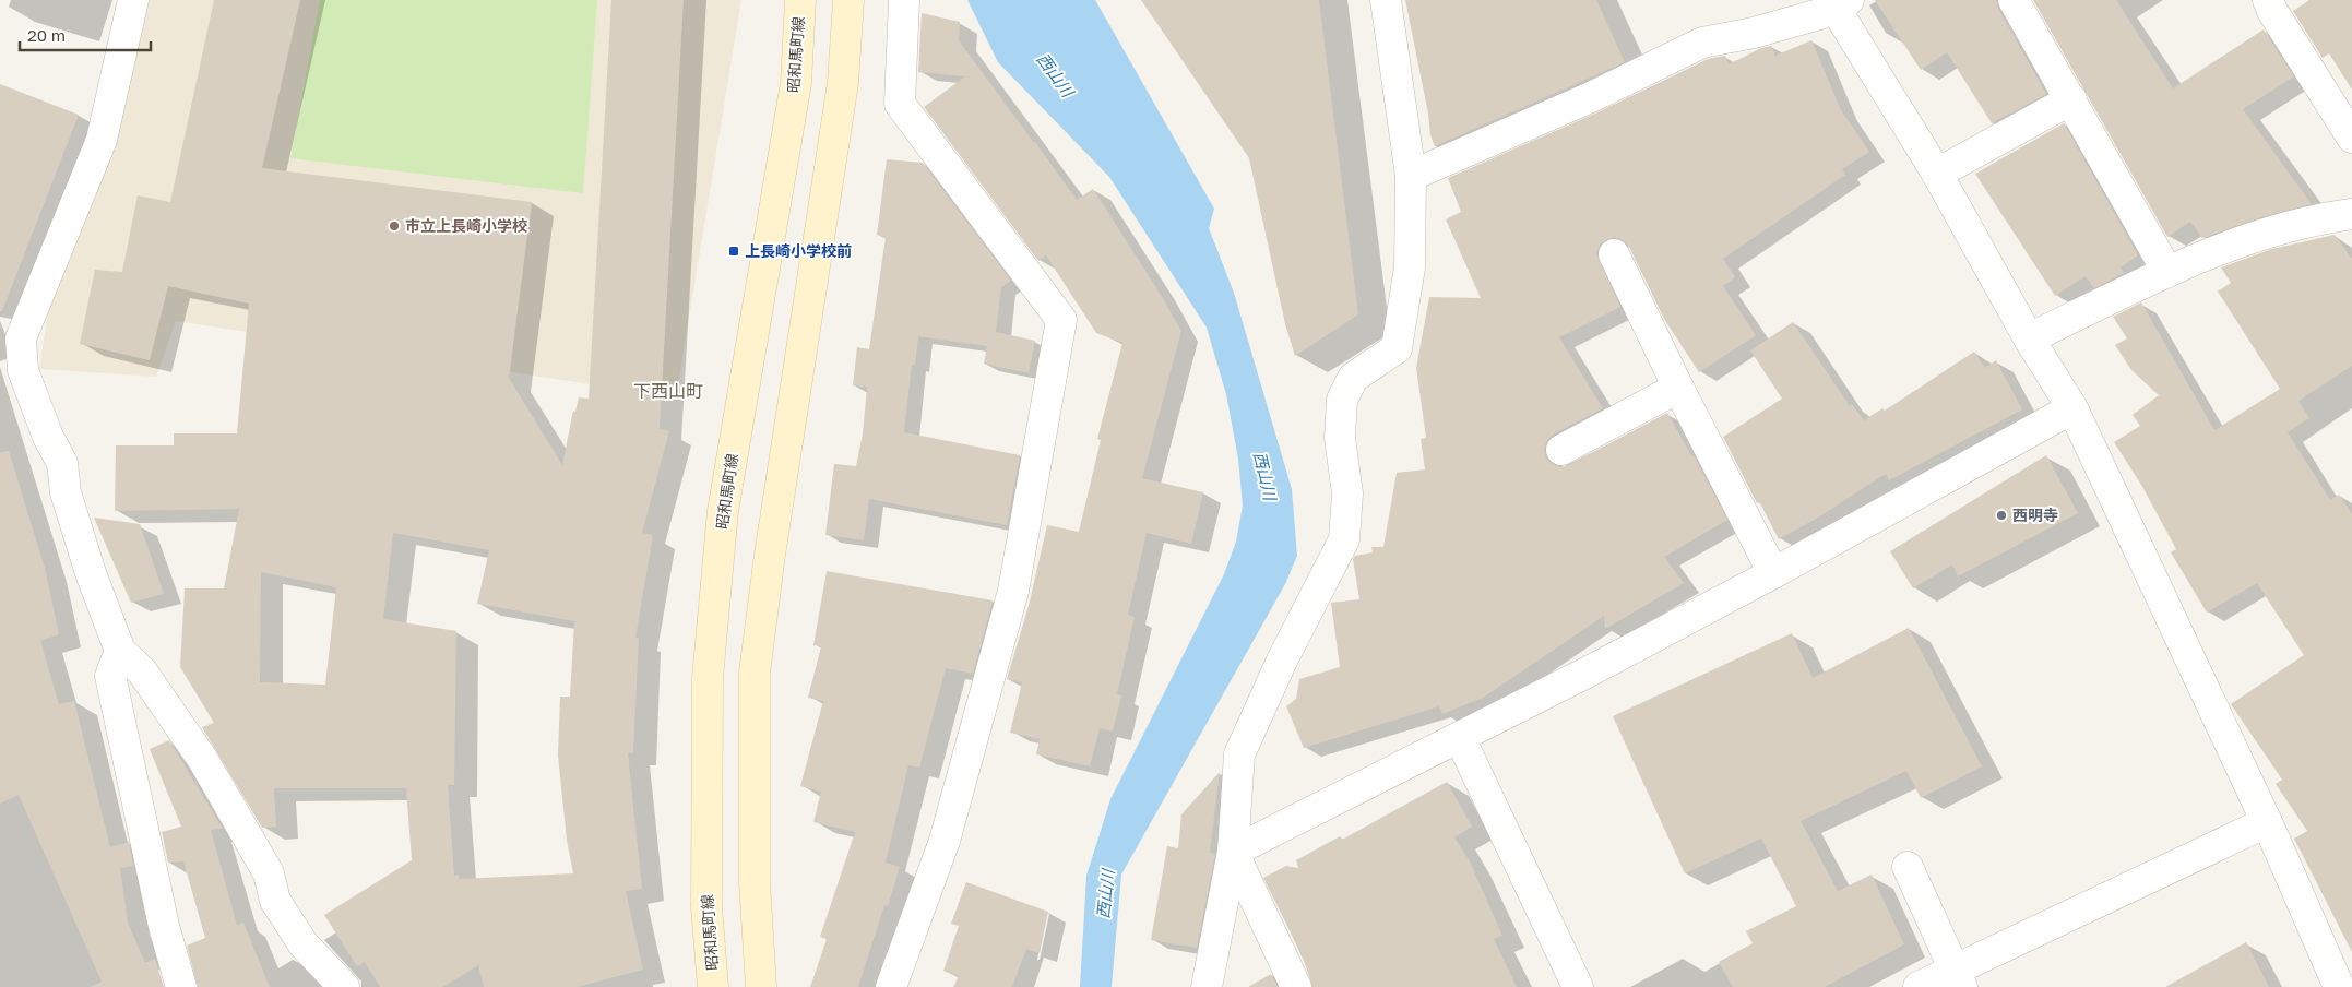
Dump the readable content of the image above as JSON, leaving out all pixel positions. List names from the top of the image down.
{
  "streets": {
    "main road": ["昭和馬町線"]
  },
  "districts": ["下西山町"],
  "water": ["西山川"],
  "places": {
    "other": ["市立上長崎小学校", "西明寺"],
    "transit": ["上長崎小学校前"]
  },
  "scale_bar": "20 m"
}
